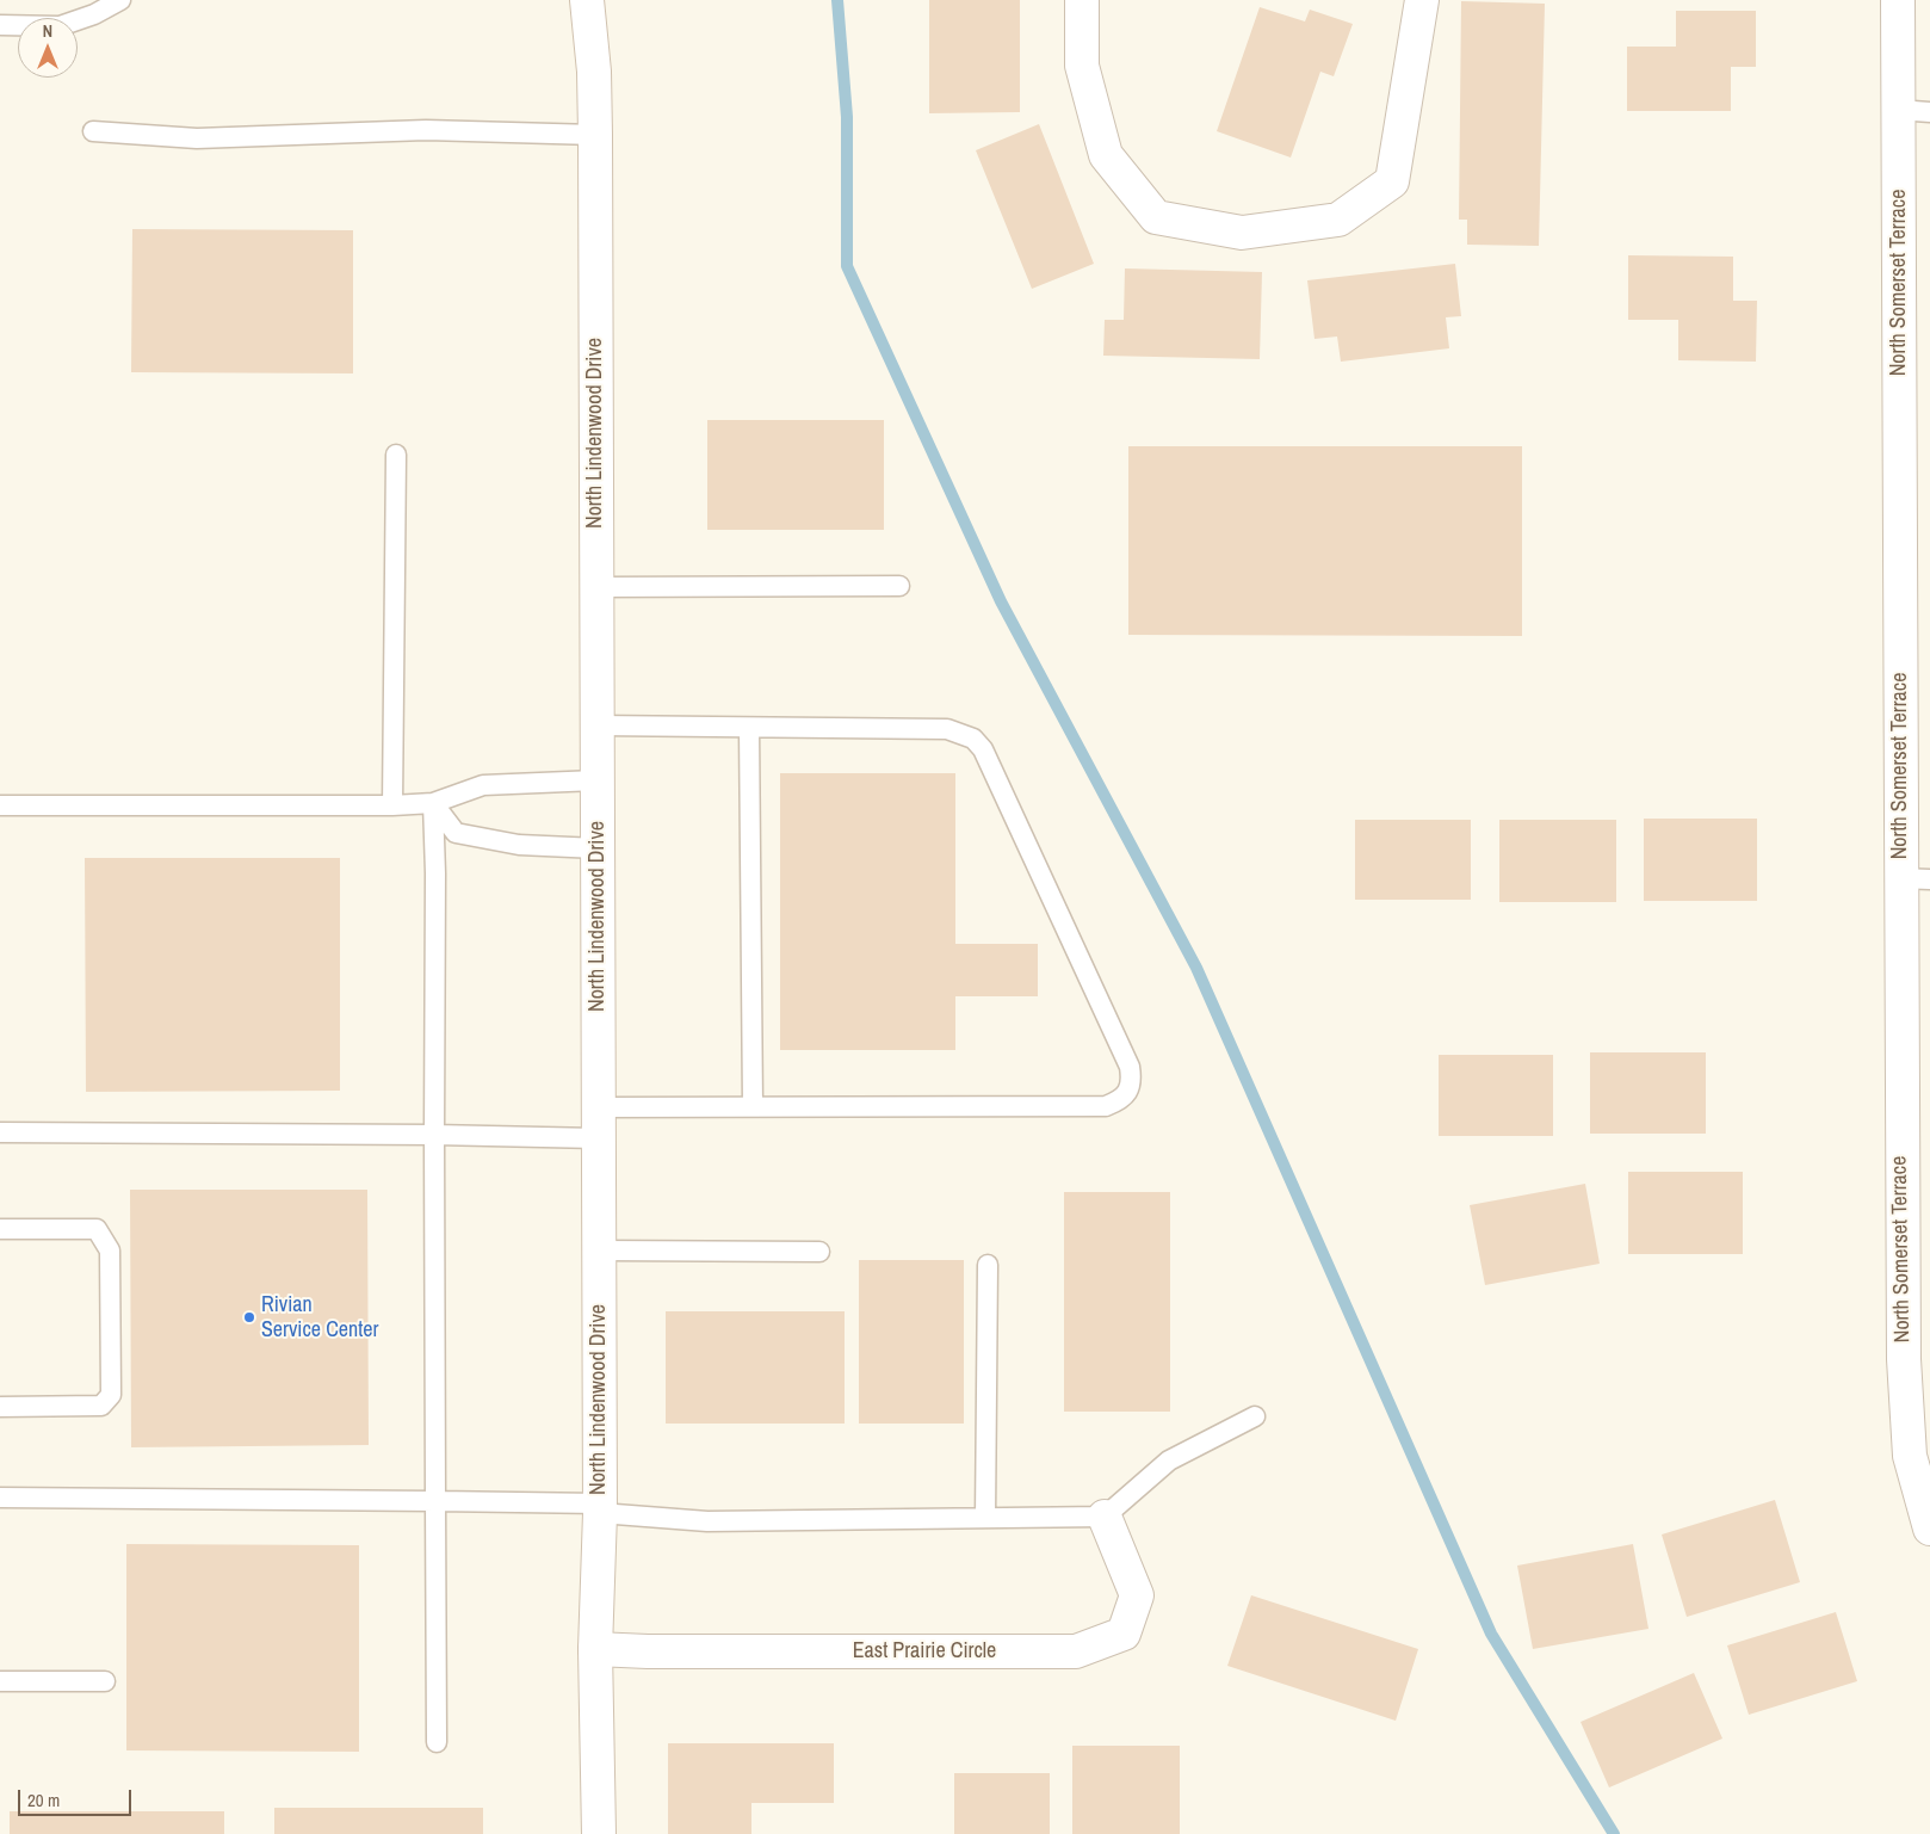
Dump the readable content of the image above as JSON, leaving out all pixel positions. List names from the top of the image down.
{
  "streets": {
    "street": ["North Somerset Terrace", "North Lindenwood Drive", "East Prairie Circle"]
  },
  "crossings": [
    ["North Lindenwood Drive", "East Prairie Circle"]
  ],
  "places": ["Rivian Service Center"],
  "scale_bar": "20 m",
  "north": "top"
}
